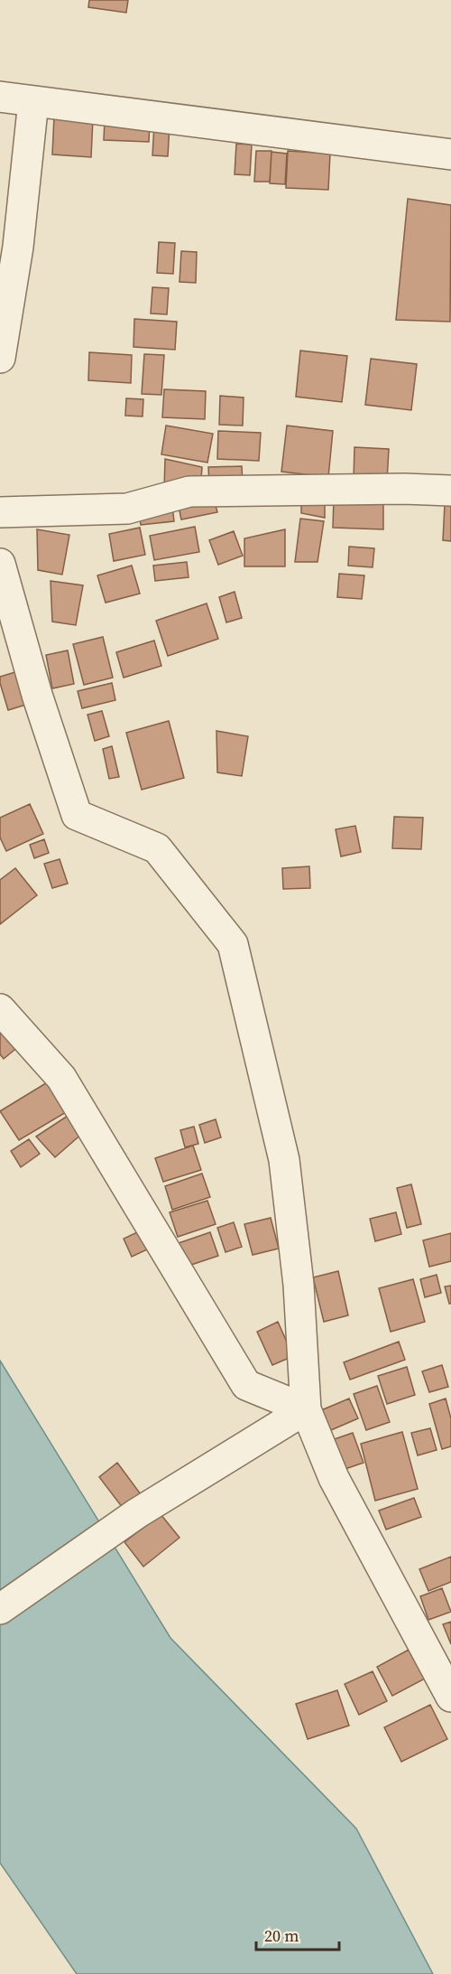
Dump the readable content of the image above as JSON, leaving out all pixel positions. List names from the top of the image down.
{
  "scale_bar": "20 m"
}
